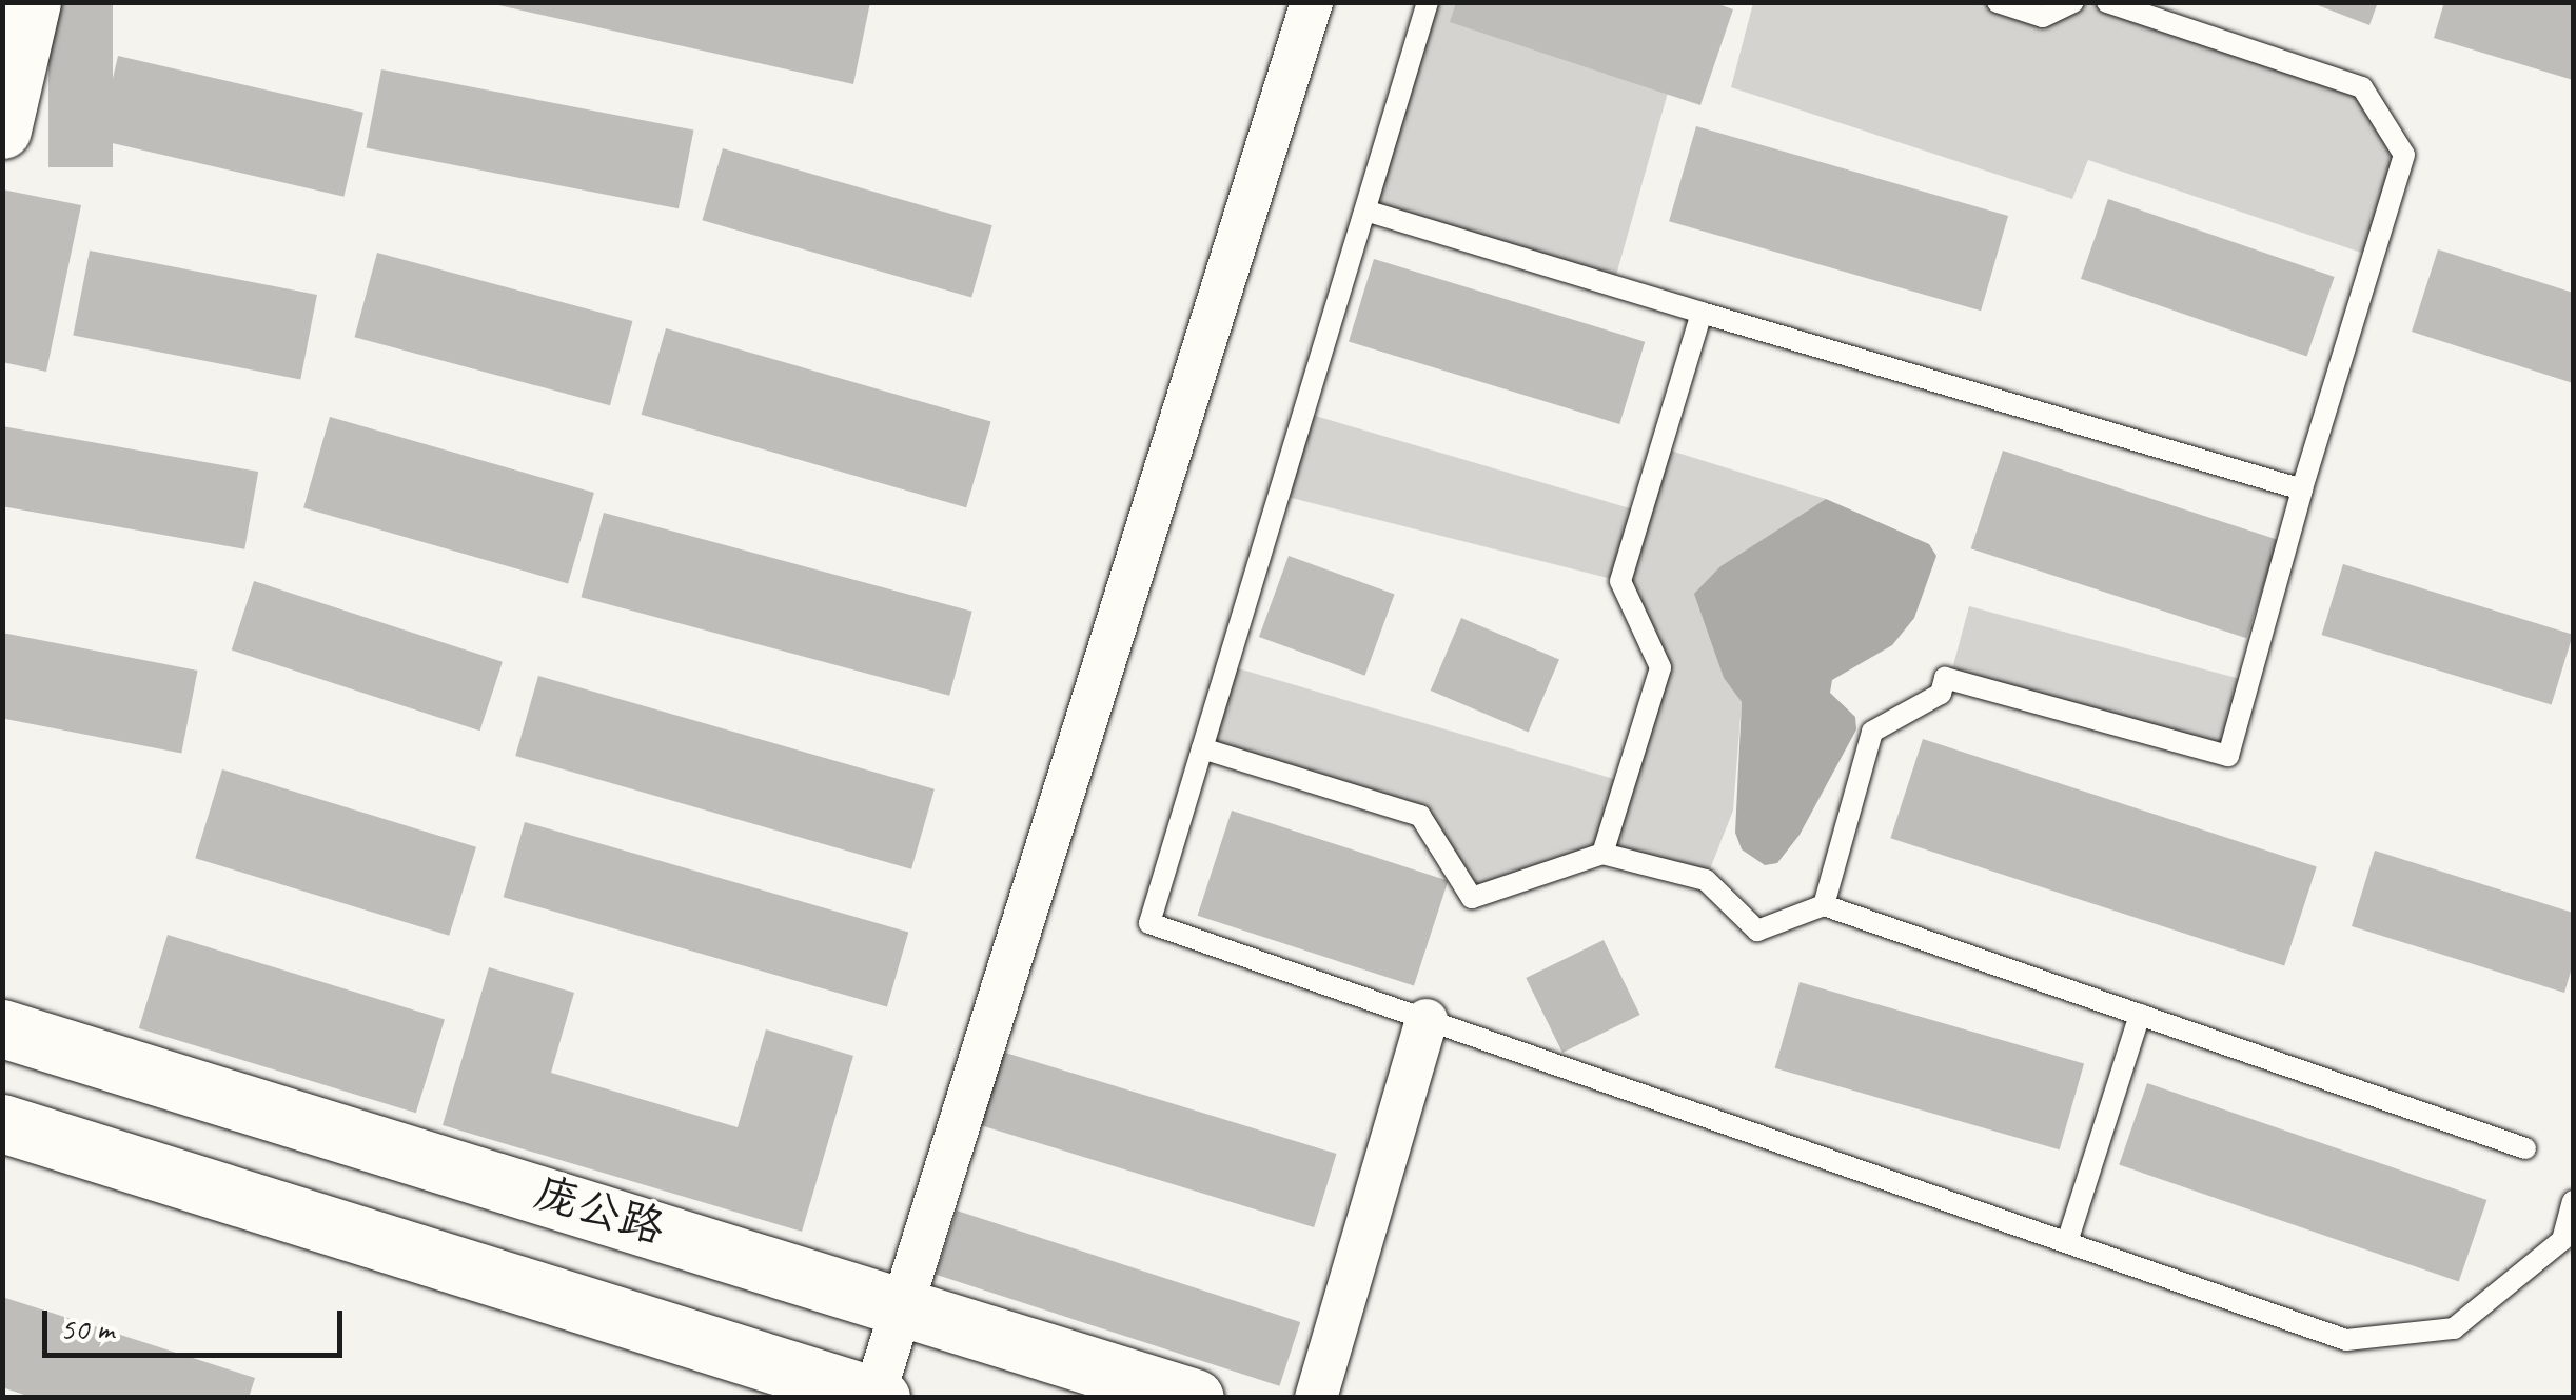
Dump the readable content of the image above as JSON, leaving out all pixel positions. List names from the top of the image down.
{
  "streets": {
    "main road": ["庞公路"]
  },
  "scale_bar": "50 m"
}
